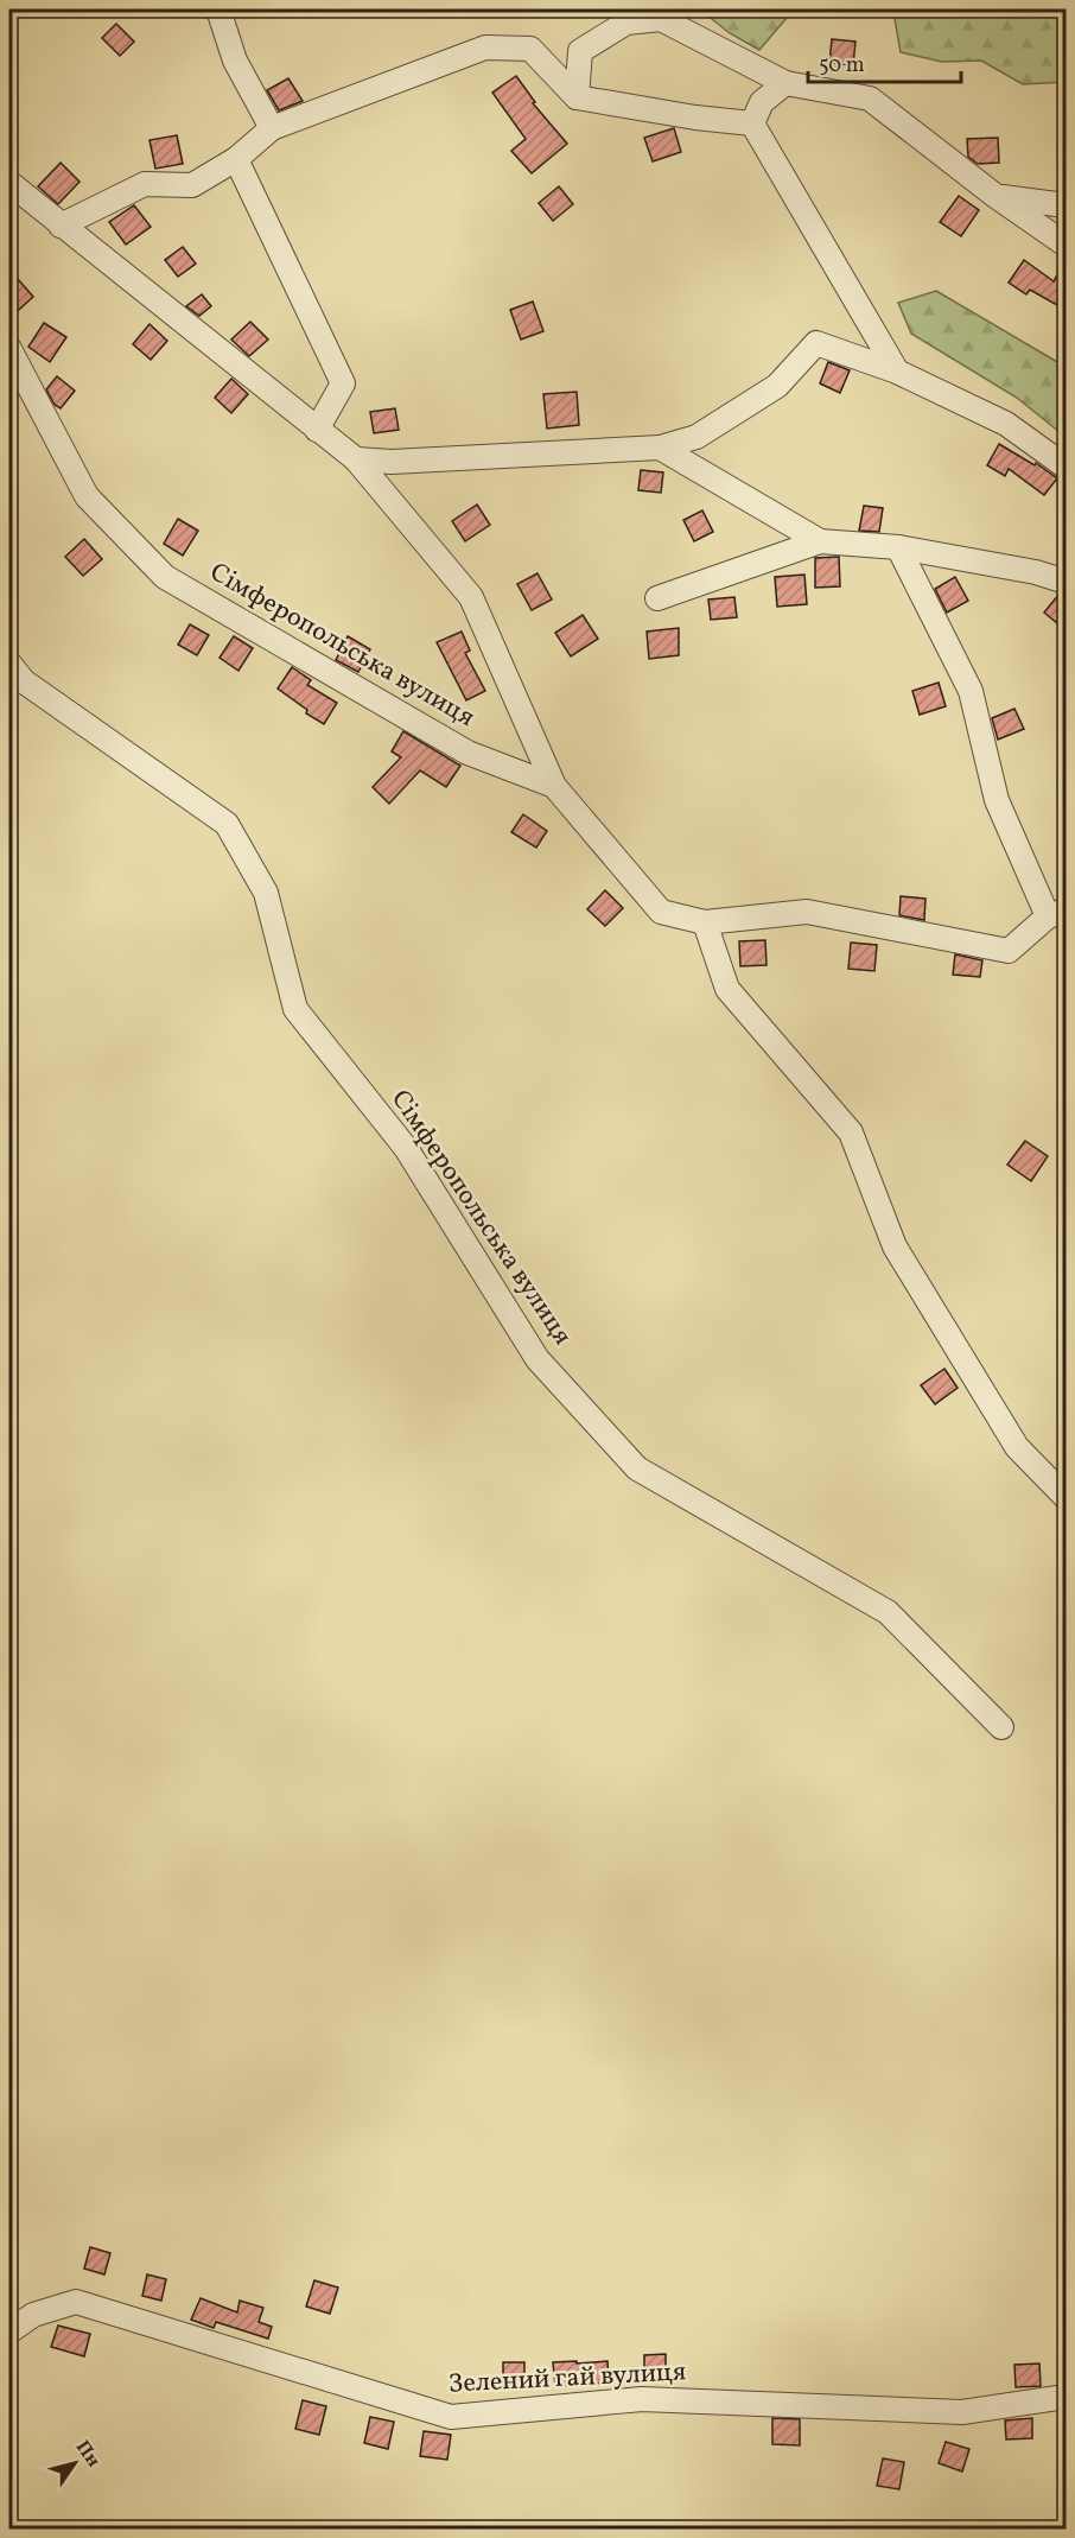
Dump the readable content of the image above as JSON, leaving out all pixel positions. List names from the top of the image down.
{
  "streets": {
    "street": ["Сімферопольська вулиця", "Зелений гай вулиця"]
  },
  "scale_bar": "50 m",
  "north": "top right"
}
